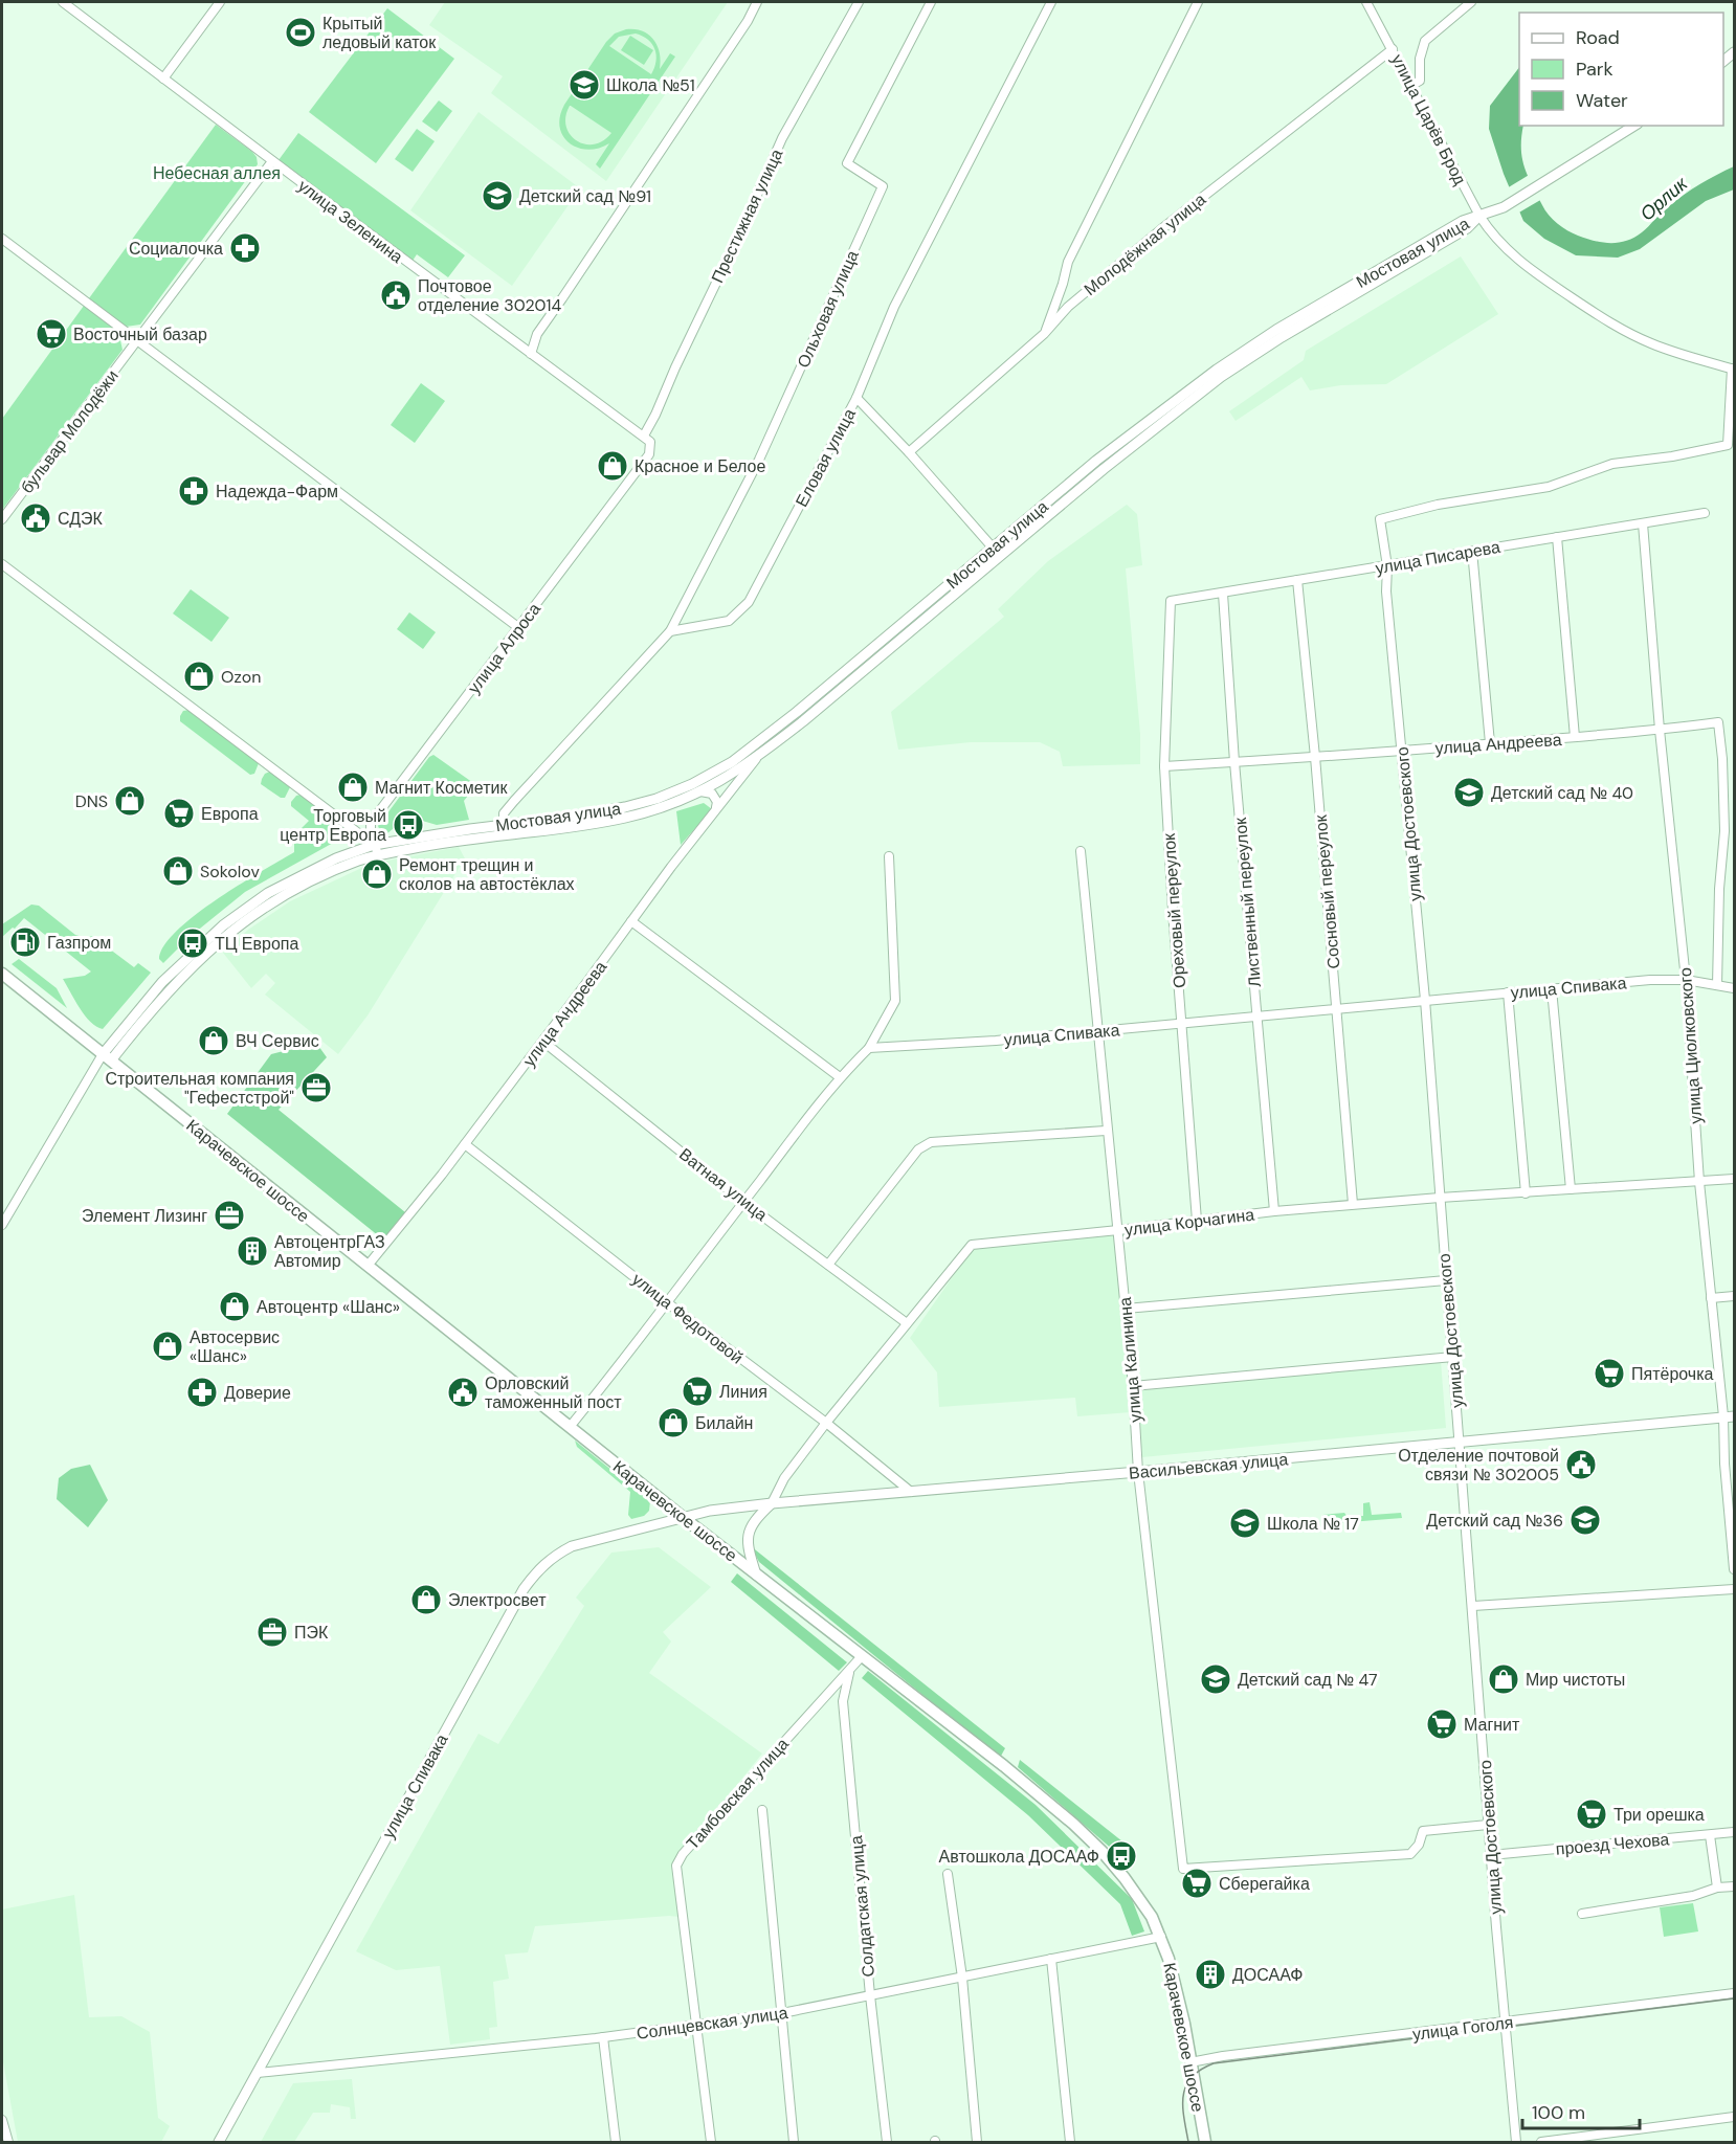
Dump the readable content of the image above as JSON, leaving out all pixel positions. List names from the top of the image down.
{
  "streets": {
    "highway": ["Карачевское шоссе"],
    "main road": ["Мостовая улица", "улица Спивака", "Васильевская улица"],
    "street": [
      "улица Царёв Брод",
      "Престижная улица",
      "улица Зеленина",
      "Молодёжная улица",
      "Ольховая улица",
      "бульвар Молодёжи",
      "Еловая улица",
      "улица Писарева",
      "улица Алроса",
      "улица Андреева",
      "улица Достоевского",
      "Сосновый переулок",
      "Лиственный переулок",
      "Ореховый переулок",
      "улица Циолковского",
      "Ватная улица",
      "улица Корчагина",
      "улица Федотовой",
      "улица Калинина",
      "Тамбовская улица",
      "проезд Чехова",
      "Солдатская улица",
      "Солнцевская улица",
      "улица Гоголя"
    ]
  },
  "crossings": [
    ["улица Царёв Брод", "Молодёжная улица"],
    ["улица Царёв Брод", "Мостовая улица"],
    ["улица Царёв Брод", "улица Достоевского"],
    ["Престижная улица", "улица Зеленина"],
    ["Престижная улица", "улица Алроса"],
    ["улица Зеленина", "бульвар Молодёжи"],
    ["улица Зеленина", "улица Алроса"],
    ["Мостовая улица", "улица Алроса"],
    ["Мостовая улица", "улица Андреева"],
    ["Мостовая улица", "Карачевское шоссе"],
    ["Ольховая улица", "Еловая улица"],
    ["улица Писарева", "улица Достоевского"],
    ["улица Писарева", "Сосновый переулок"],
    ["улица Писарева", "Лиственный переулок"],
    ["улица Писарева", "Ореховый переулок"],
    ["улица Писарева", "улица Циолковского"],
    ["улица Андреева", "улица Достоевского"],
    ["улица Андреева", "Сосновый переулок"],
    ["улица Андреева", "Лиственный переулок"],
    ["улица Андреева", "Ореховый переулок"],
    ["улица Андреева", "улица Спивака"],
    ["улица Андреева", "улица Циолковского"],
    ["улица Андреева", "Карачевское шоссе"],
    ["улица Андреева", "Ватная улица"],
    ["улица Андреева", "улица Федотовой"],
    ["улица Достоевского", "улица Спивака"],
    ["улица Достоевского", "улица Корчагина"],
    ["улица Достоевского", "улица Калинина"],
    ["улица Достоевского", "Васильевская улица"],
    ["улица Достоевского", "проезд Чехова"],
    ["улица Достоевского", "улица Гоголя"],
    ["Сосновый переулок", "улица Спивака"],
    ["Сосновый переулок", "улица Корчагина"],
    ["Лиственный переулок", "улица Спивака"],
    ["Лиственный переулок", "улица Корчагина"],
    ["Ореховый переулок", "улица Спивака"],
    ["Ореховый переулок", "улица Корчагина"],
    ["улица Спивака", "улица Циолковского"],
    ["улица Спивака", "Карачевское шоссе"],
    ["улица Спивака", "улица Калинина"],
    ["улица Спивака", "Васильевская улица"],
    ["улица Спивака", "Солнцевская улица"],
    ["улица Циолковского", "улица Корчагина"],
    ["улица Циолковского", "Васильевская улица"],
    ["Карачевское шоссе", "Васильевская улица"],
    ["Карачевское шоссе", "Тамбовская улица"],
    ["Карачевское шоссе", "Солнцевская улица"],
    ["Карачевское шоссе", "улица Гоголя"],
    ["Ватная улица", "улица Корчагина"],
    ["улица Корчагина", "улица Федотовой"],
    ["улица Корчагина", "улица Калинина"],
    ["улица Корчагина", "Васильевская улица"],
    ["улица Федотовой", "Васильевская улица"],
    ["улица Калинина", "Васильевская улица"],
    ["Тамбовская улица", "Солдатская улица"],
    ["Тамбовская улица", "Солнцевская улица"],
    ["Солдатская улица", "Солнцевская улица"]
  ],
  "water": ["Орлик"],
  "parks": ["Небесная аллея"],
  "places": {
    "sports": ["Крытый ледовый каток"],
    "school or university": [
      "Школа №51",
      "Детский сад №91",
      "Детский сад № 40",
      "Детский сад №36",
      "Школа № 17",
      "Детский сад № 47"
    ],
    "pharmacy": ["Социалочка", "Надежда-Фарм", "Доверие"],
    "public building": [
      "Почтовое отделение 302014",
      "СДЭК",
      "Орловский таможенный пост",
      "Отделение почтовой связи № 302005"
    ],
    "supermarket": [
      "Восточный базар",
      "Европа",
      "Пятёрочка",
      "Линия",
      "Магнит",
      "Три орешка",
      "Сберегайка"
    ],
    "shop": [
      "Красное и Белое",
      "Ozon",
      "Магнит Косметик",
      "DNS",
      "Sokolov",
      "Ремонт трещин и сколов на автостёклах",
      "ВЧ Сервис",
      "Автоцентр «Шанс»",
      "Автосервис «Шанс»",
      "Билайн",
      "Электросвет",
      "Мир чистоты"
    ],
    "bus stop": ["Торговый центр Европа", "ТЦ Европа", "Автошкола ДОСААФ"],
    "fuel station": ["Газпром"],
    "office": ["Строительная компания \"Гефестстрой\"", "Элемент Лизинг", "ПЭК"],
    "building": ["АвтоцентрГАЗ Автомир", "ДОСААФ"]
  },
  "legend": ["Road", "Park", "Water"],
  "scale_bar": "100 m"
}
